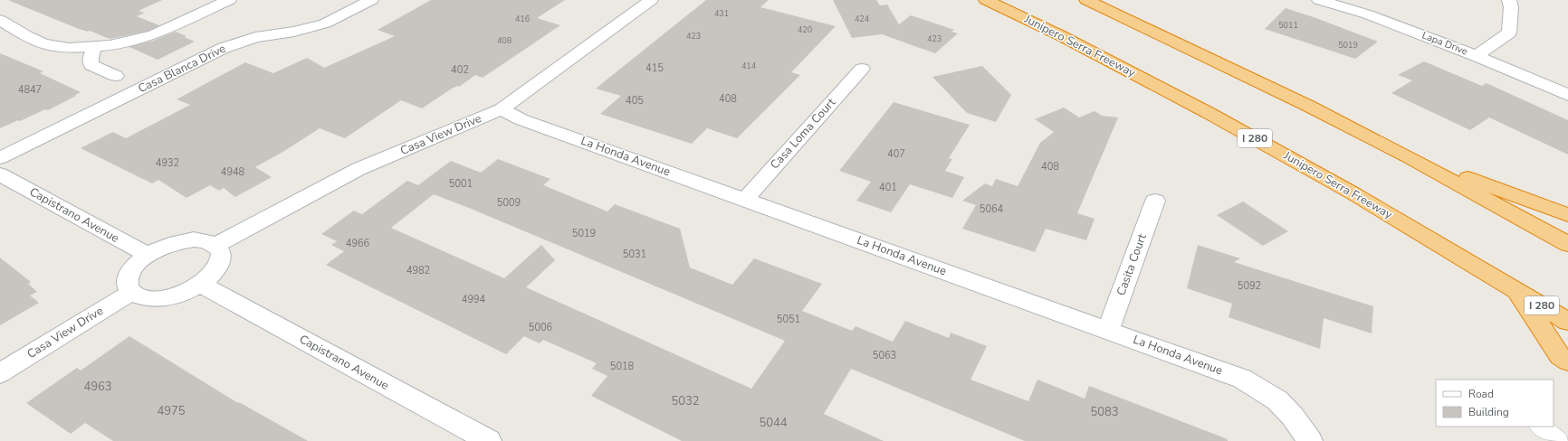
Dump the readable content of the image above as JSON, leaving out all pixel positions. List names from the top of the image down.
{
  "streets": {
    "highway": ["Junipero Serra Freeway", "I 280"],
    "street": [
      "Lapa Drive",
      "Casa Blanca Drive",
      "Casa Loma Court",
      "Casa View Drive",
      "La Honda Avenue",
      "Capistrano Avenue",
      "Casita Court"
    ]
  },
  "crossings": [
    ["Casa Loma Court", "La Honda Avenue"],
    ["Casa View Drive", "La Honda Avenue"],
    ["La Honda Avenue", "Casita Court"]
  ],
  "house_numbers": [
    "431",
    "416",
    "424",
    "5011",
    "420",
    "423",
    "423",
    "408",
    "5019",
    "414",
    "415",
    "402",
    "4847",
    "408",
    "405",
    "407",
    "4932",
    "408",
    "4948",
    "5001",
    "401",
    "5009",
    "5064",
    "5019",
    "4966",
    "5031",
    "4982",
    "5092",
    "4994",
    "5051",
    "5006",
    "5063",
    "5018",
    "4963",
    "5032",
    "4975",
    "5083",
    "5044"
  ],
  "legend": ["Road", "Building"]
}
